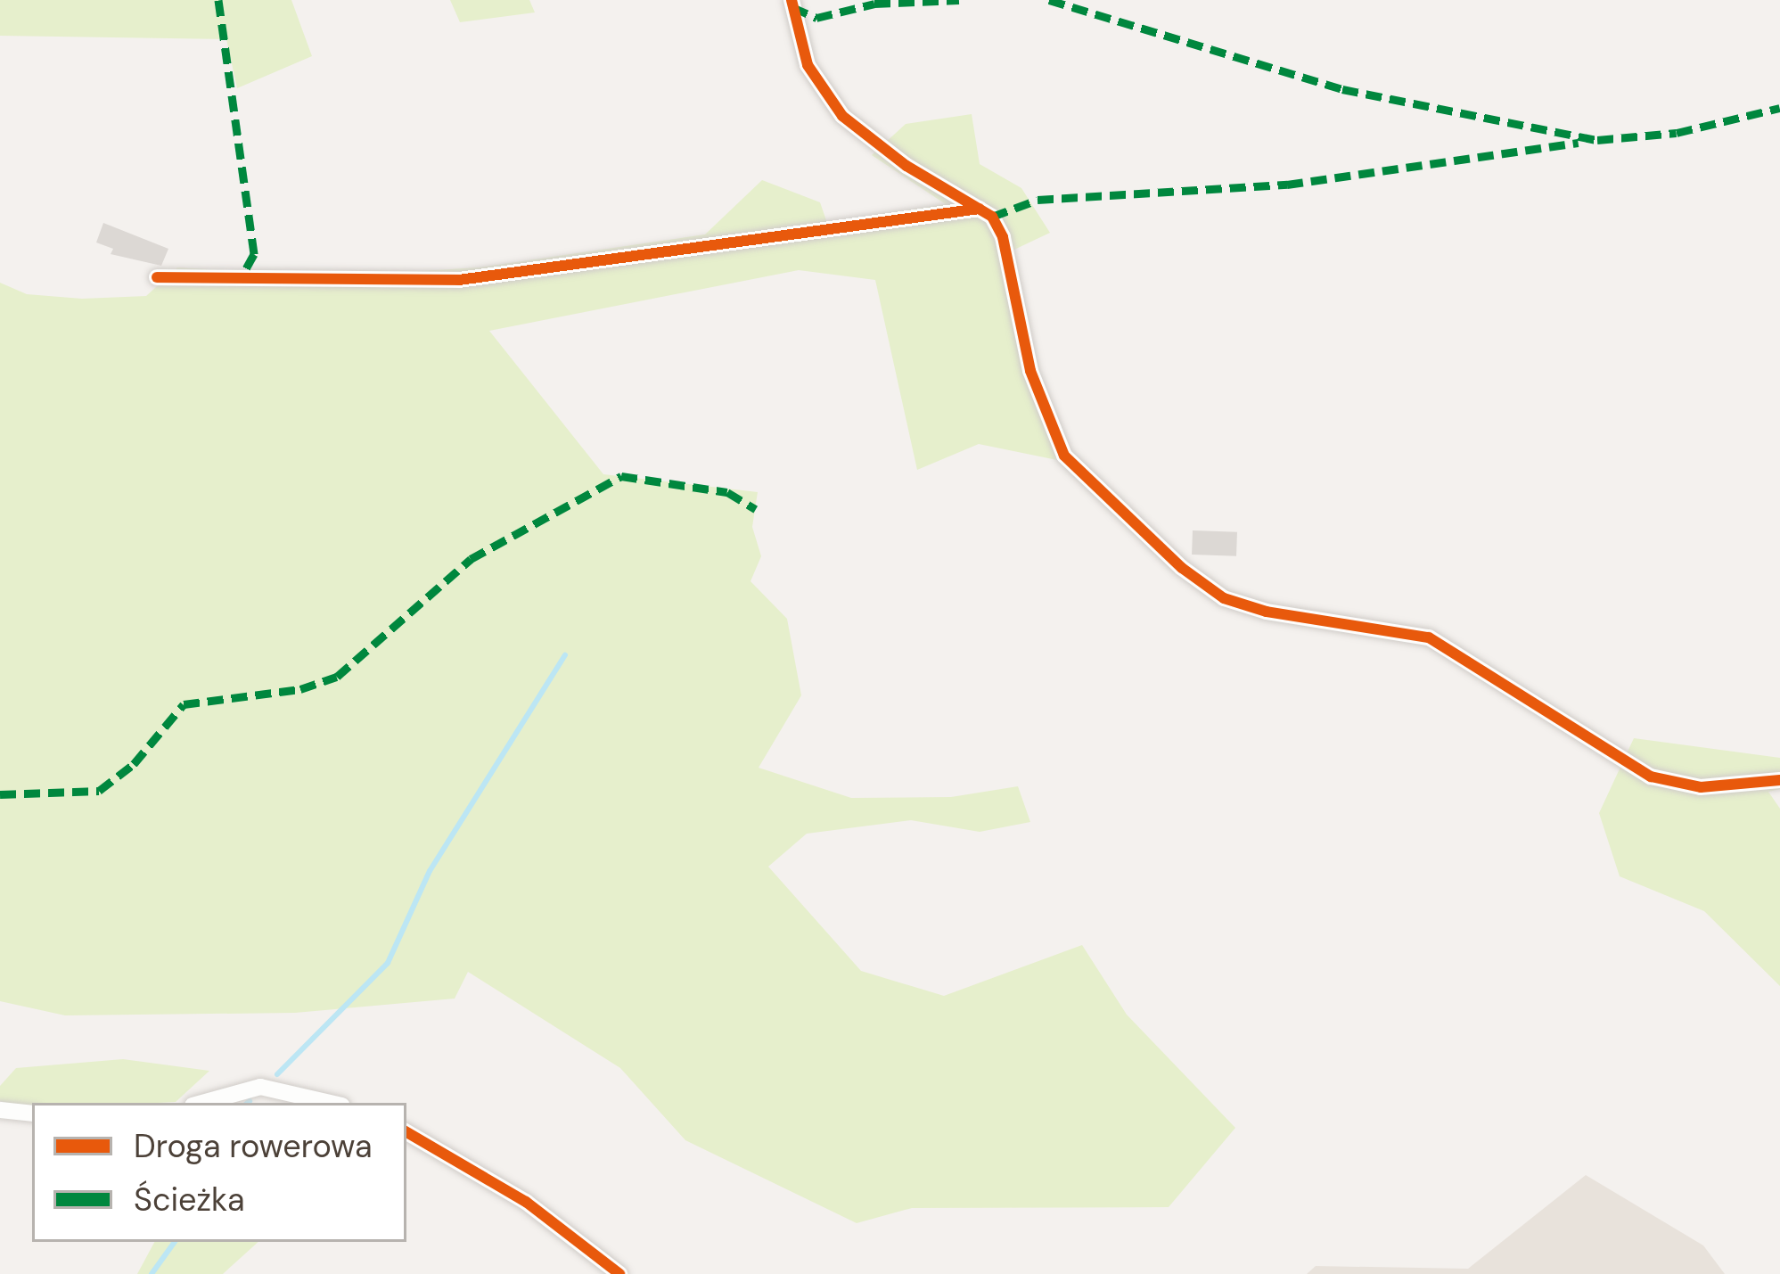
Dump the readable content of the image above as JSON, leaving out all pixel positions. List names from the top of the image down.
{
  "legend": ["Droga rowerowa", "Ścieżka"]
}
